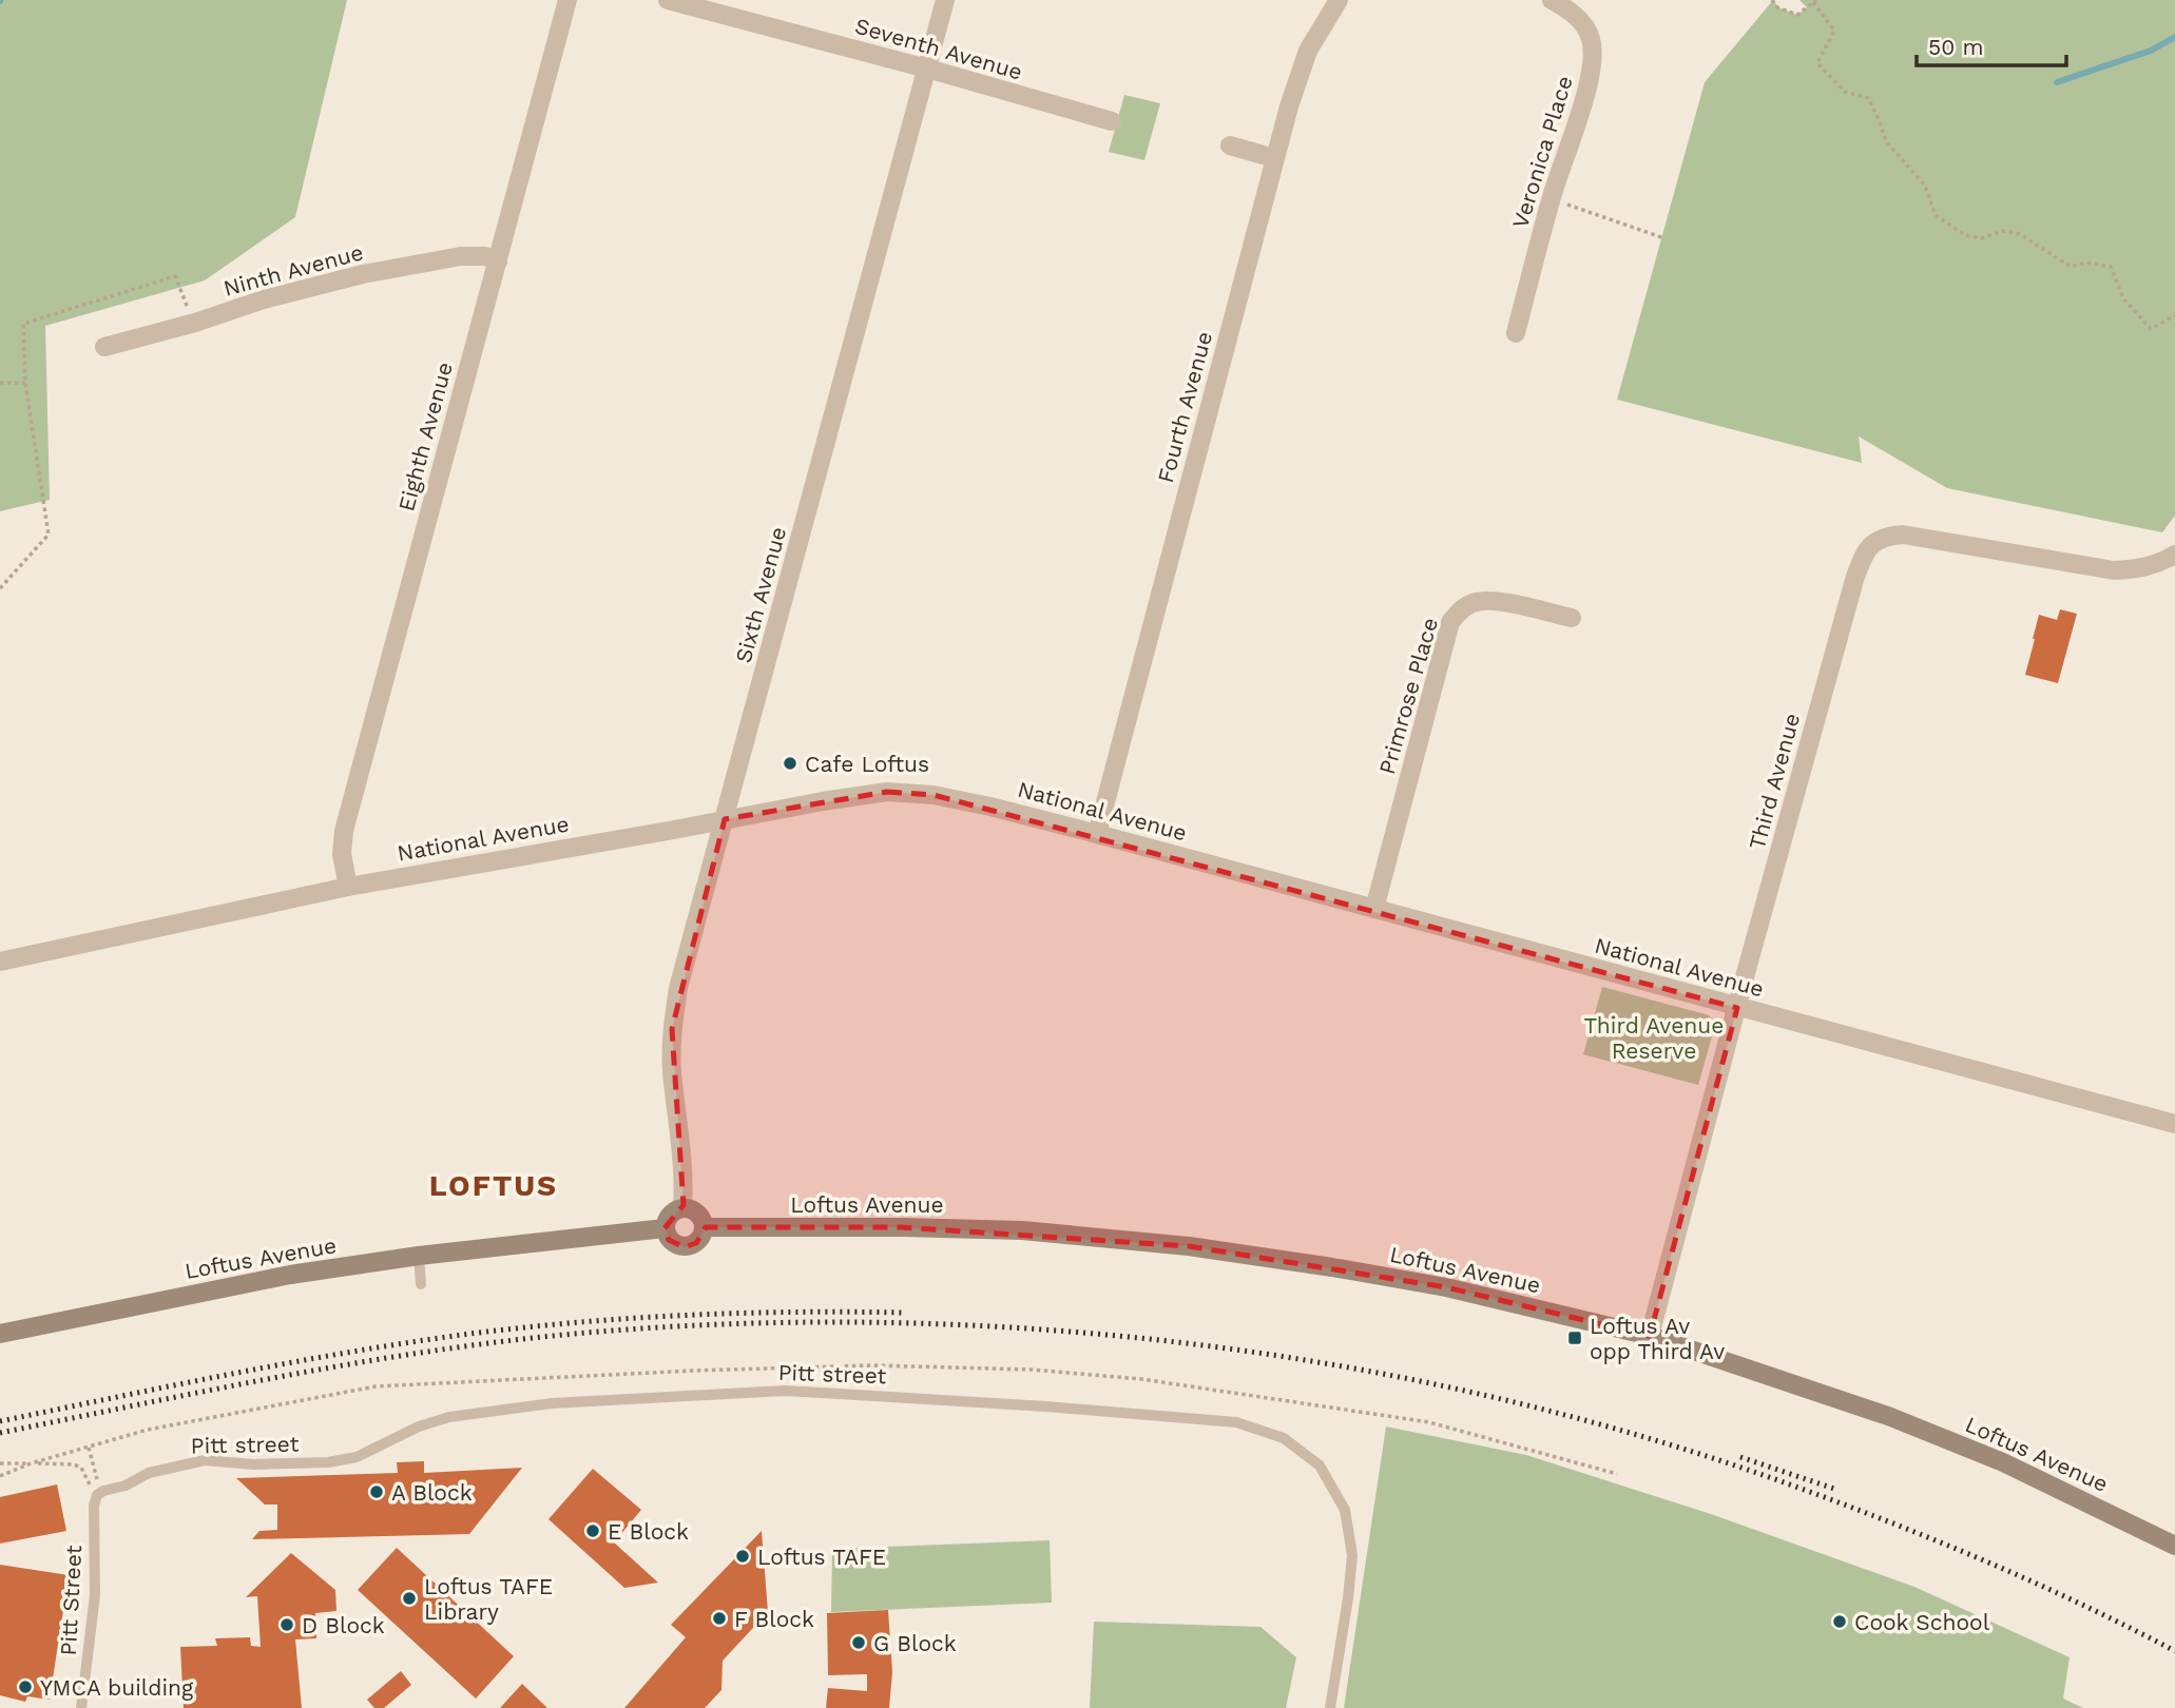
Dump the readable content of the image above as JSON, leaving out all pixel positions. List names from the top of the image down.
{
  "streets": {
    "street": [
      "Seventh Avenue",
      "Veronica Place",
      "Ninth Avenue",
      "Fourth Avenue",
      "Eighth Avenue",
      "Sixth Avenue",
      "Primrose Place",
      "Third Avenue",
      "National Avenue",
      "Loftus Avenue"
    ],
    "lane": ["Pitt street", "Pitt Street"]
  },
  "crossings": [
    ["Seventh Avenue", "Sixth Avenue"],
    ["Ninth Avenue", "Eighth Avenue"],
    ["Fourth Avenue", "National Avenue"],
    ["Eighth Avenue", "National Avenue"],
    ["Sixth Avenue", "National Avenue"],
    ["Sixth Avenue", "Loftus Avenue"],
    ["Primrose Place", "National Avenue"],
    ["Third Avenue", "National Avenue"],
    ["Third Avenue", "Loftus Avenue"],
    ["Pitt street", "Pitt Street"]
  ],
  "districts": ["LOFTUS"],
  "parks": ["Third Avenue Reserve"],
  "places": {
    "other": [
      "Cafe Loftus",
      "A Block",
      "E Block",
      "Loftus TAFE",
      "Loftus TAFE Library",
      "F Block",
      "Cook School",
      "D Block",
      "G Block",
      "YMCA building"
    ],
    "transit": ["Loftus Av opp Third Av"]
  },
  "scale_bar": "50 m"
}
